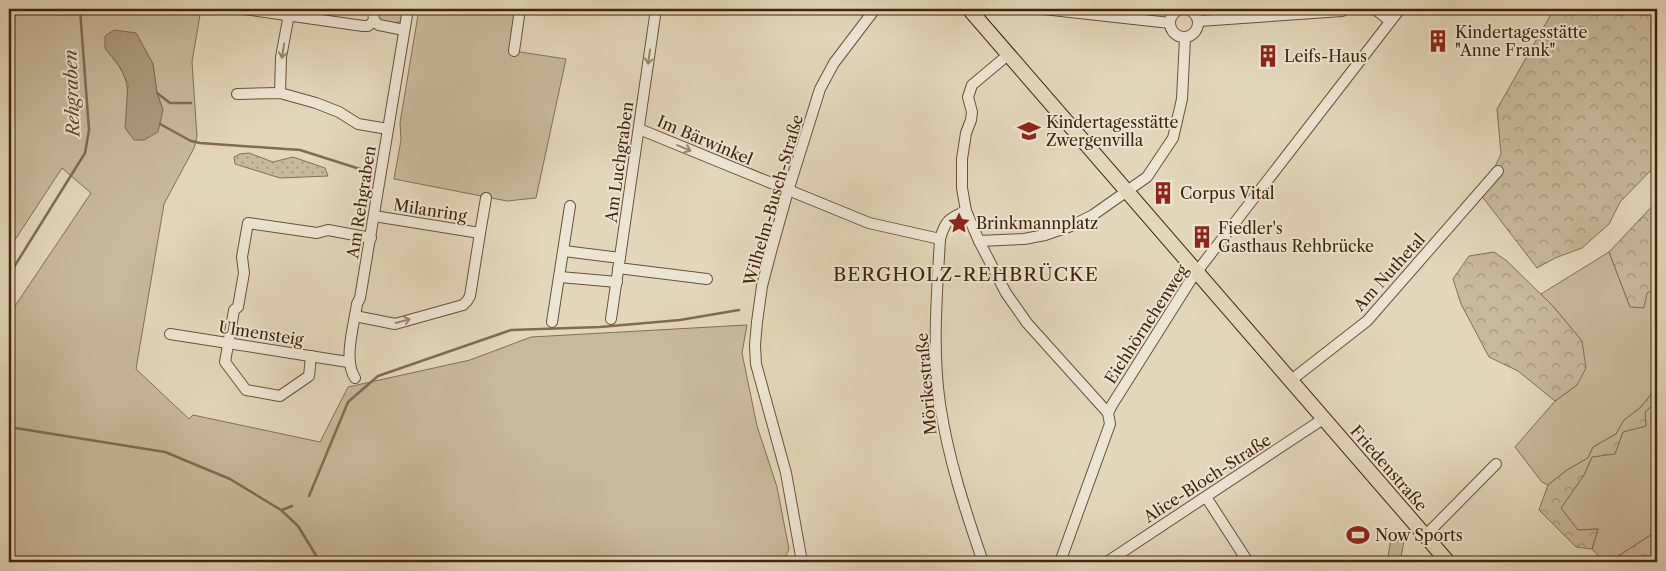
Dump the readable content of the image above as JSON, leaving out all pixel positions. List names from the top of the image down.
{
  "streets": {
    "main road": ["Friedenstraße"],
    "street": [
      "Im Bärwinkel",
      "Am Luchgraben",
      "Wilhelm-Busch-Straße",
      "Am Rehgraben",
      "Milanring",
      "Am Nuthetal",
      "Eichhörnchenweg",
      "Ulmensteig",
      "Mörikestraße",
      "Alice-Bloch-Straße"
    ]
  },
  "crossings": [
    ["Im Bärwinkel", "Am Luchgraben"],
    ["Im Bärwinkel", "Wilhelm-Busch-Straße"],
    ["Im Bärwinkel", "Mörikestraße"],
    ["Am Rehgraben", "Milanring"],
    ["Am Rehgraben", "Ulmensteig"],
    ["Am Nuthetal", "Friedenstraße"],
    ["Eichhörnchenweg", "Friedenstraße"],
    ["Friedenstraße", "Alice-Bloch-Straße"]
  ],
  "one_way": ["Im Bärwinkel", "Am Luchgraben", "Milanring"],
  "districts": ["BERGHOLZ-REHBRÜCKE"],
  "water": ["Rehgraben"],
  "places": {
    "building": [
      "Kindertagesstätte \"Anne Frank\"",
      "Leifs-Haus",
      "Corpus Vital",
      "Fiedler's Gasthaus Rehbrücke"
    ],
    "school or university": ["Kindertagesstätte Zwergenvilla"],
    "place": ["Brinkmannplatz"],
    "sports": ["Now Sports"]
  }
}
